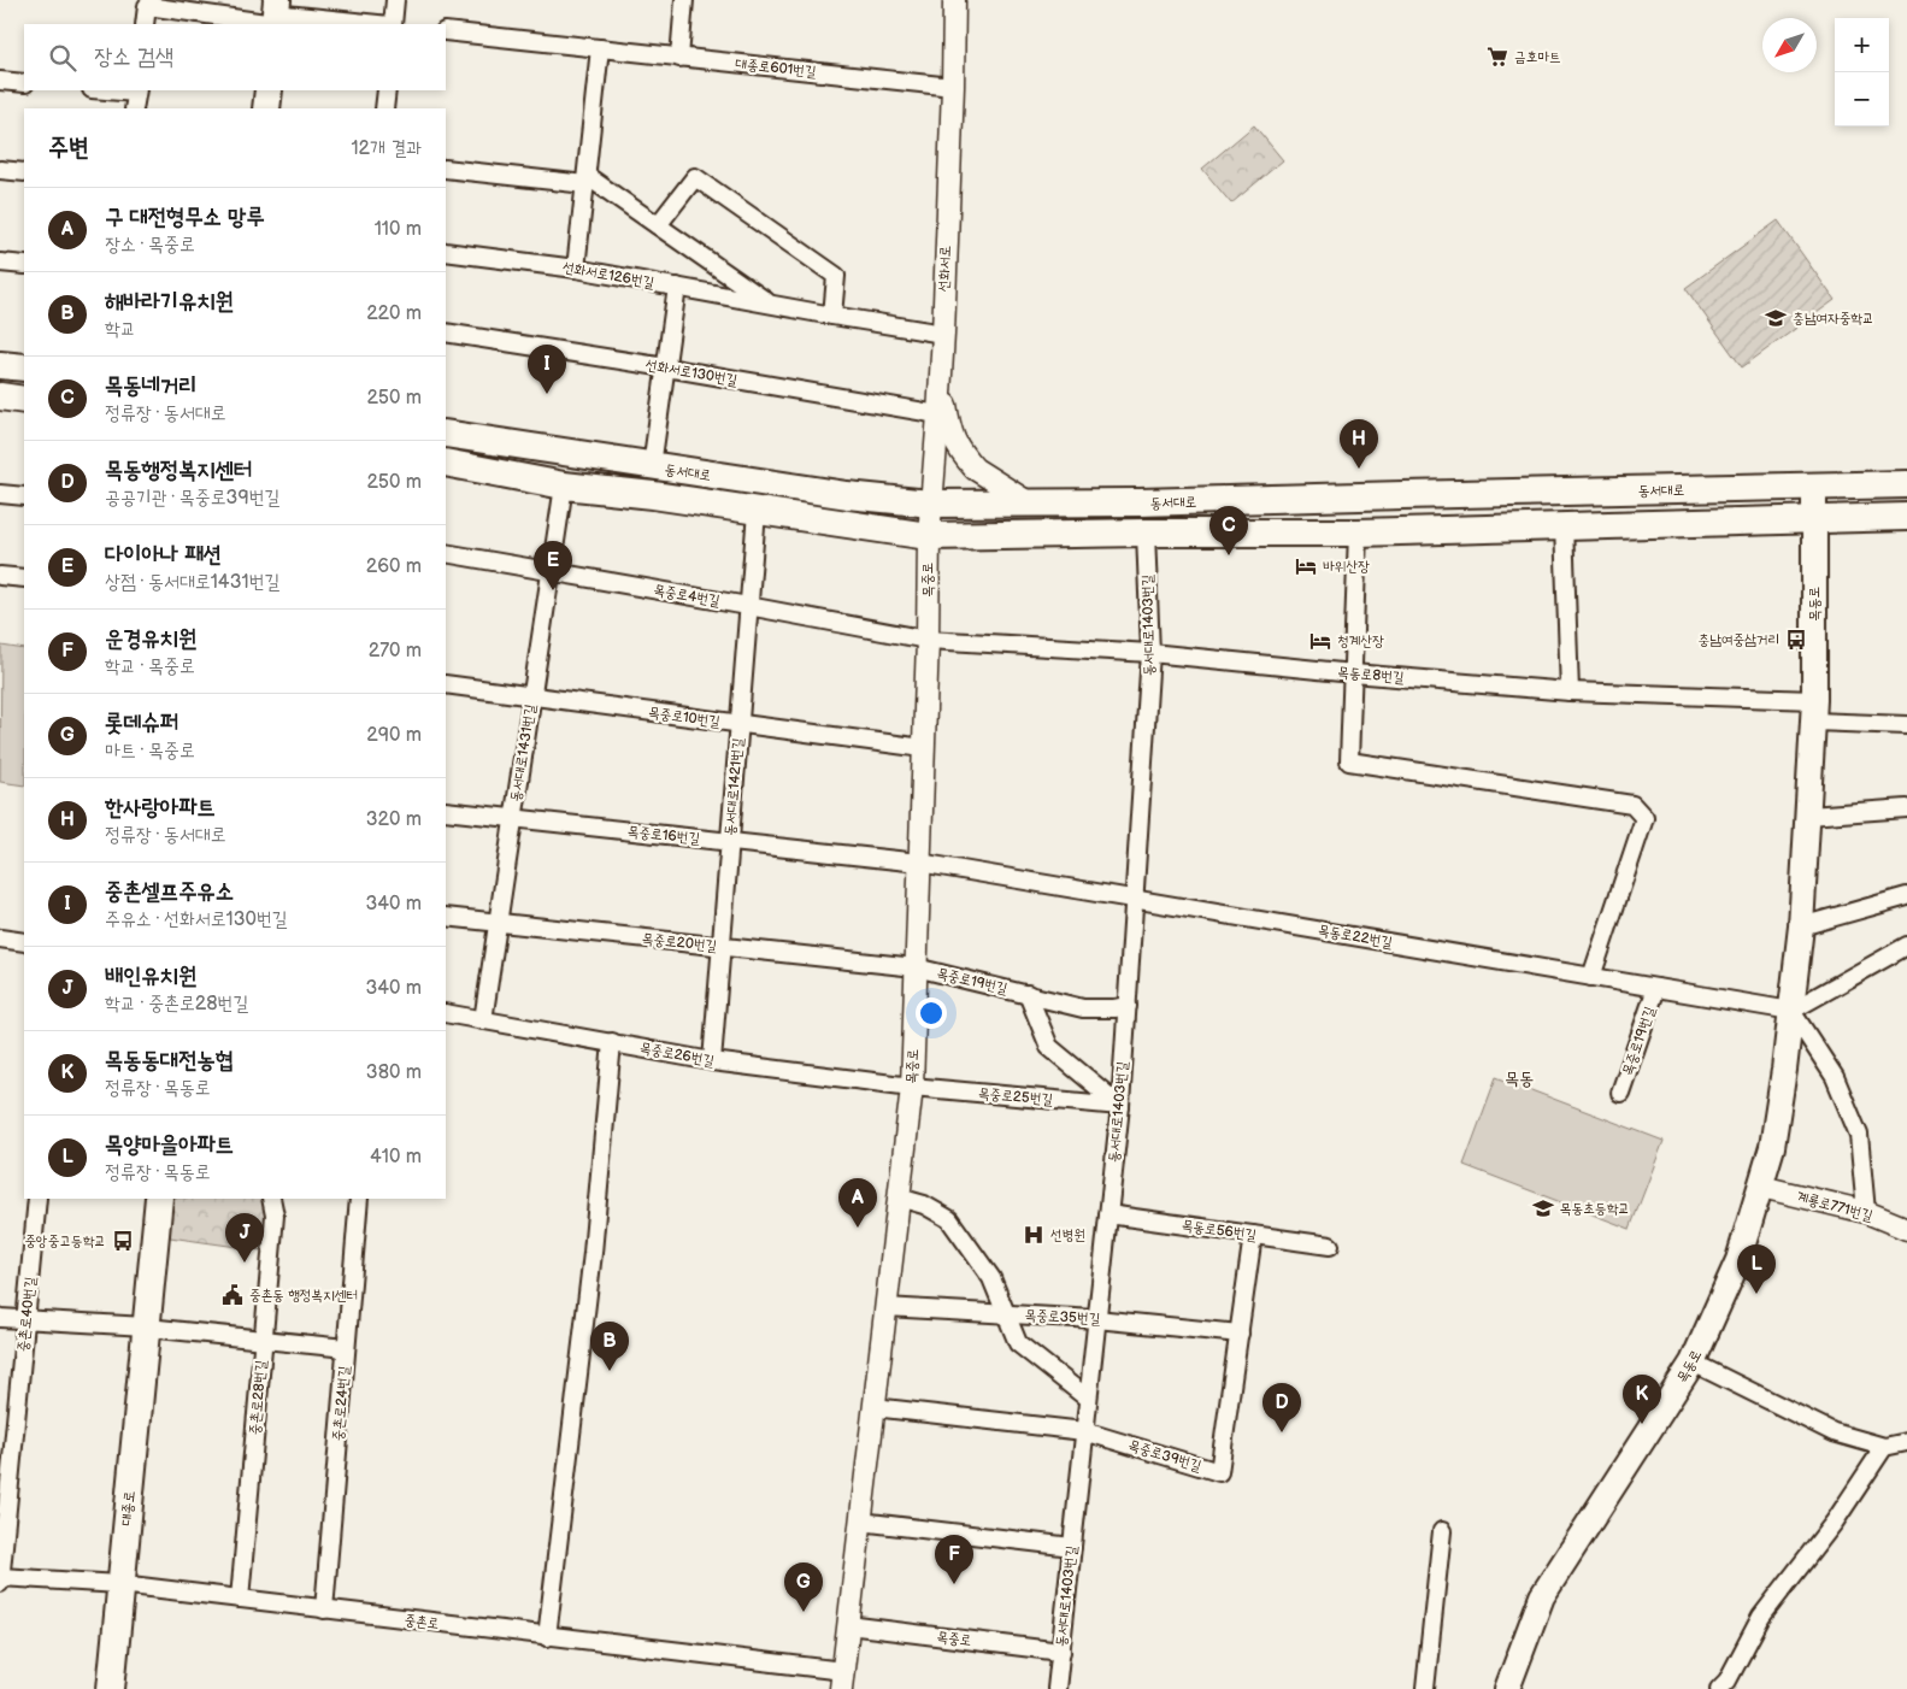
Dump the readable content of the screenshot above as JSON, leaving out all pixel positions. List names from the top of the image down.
{
  "streets": {
    "main road": ["동서대로", "목동로", "대종로"],
    "street": [
      "대종로601번길",
      "선화서로",
      "선화서로126번길",
      "선화서로130번길",
      "목중로",
      "목중로4번길",
      "동서대로1403번길",
      "목동로8번길",
      "목중로10번길",
      "동서대로1431번길",
      "동서대로1421번길",
      "목중로16번길",
      "목동로22번길",
      "목중로20번길",
      "목중로19번길",
      "목중로26번길",
      "목중로25번길",
      "계룡로771번길",
      "목동로56번길",
      "중촌로40번길",
      "목중로35번길",
      "중촌로28번길",
      "중촌로24번길",
      "목중로39번길",
      "중촌로"
    ]
  },
  "crossings": [
    ["대종로601번길", "선화서로"],
    ["선화서로", "선화서로126번길"],
    ["선화서로", "선화서로130번길"],
    ["선화서로", "동서대로"],
    ["선화서로", "목중로"],
    ["동서대로", "목중로"],
    ["동서대로", "목동로"],
    ["동서대로", "동서대로1403번길"],
    ["동서대로", "동서대로1431번길"],
    ["동서대로", "동서대로1421번길"],
    ["목중로", "목중로4번길"],
    ["목중로", "동서대로1403번길"],
    ["목중로", "목동로8번길"],
    ["목중로", "목중로10번길"],
    ["목중로", "목중로16번길"],
    ["목중로", "목동로22번길"],
    ["목중로", "목중로20번길"],
    ["목중로", "목중로19번길"],
    ["목중로", "목중로26번길"],
    ["목중로", "목중로25번길"],
    ["목중로", "목중로35번길"],
    ["목중로", "목중로39번길"],
    ["목중로", "중촌로"],
    ["목중로4번길", "목동로8번길"],
    ["목중로4번길", "동서대로1431번길"],
    ["목중로4번길", "동서대로1421번길"],
    ["목동로", "목동로8번길"],
    ["목동로", "목동로22번길"],
    ["목동로", "계룡로771번길"],
    ["동서대로1403번길", "목동로8번길"],
    ["동서대로1403번길", "목동로22번길"],
    ["동서대로1403번길", "목중로19번길"],
    ["동서대로1403번길", "목중로25번길"],
    ["동서대로1403번길", "목동로56번길"],
    ["동서대로1403번길", "목중로35번길"],
    ["동서대로1403번길", "목중로39번길"],
    ["목중로10번길", "동서대로1431번길"],
    ["목중로10번길", "동서대로1421번길"],
    ["동서대로1431번길", "목중로16번길"],
    ["동서대로1431번길", "목중로20번길"],
    ["동서대로1431번길", "목중로26번길"],
    ["동서대로1421번길", "목중로16번길"],
    ["동서대로1421번길", "목중로20번길"],
    ["동서대로1421번길", "목중로26번길"],
    ["목중로16번길", "목동로22번길"],
    ["목동로22번길", "목중로19번길"],
    ["목중로20번길", "목중로19번길"],
    ["목중로19번길", "목중로25번길"],
    ["목중로26번길", "목중로25번길"],
    ["목동로56번길", "목중로39번길"],
    ["중촌로40번길", "중촌로"],
    ["목중로35번길", "목중로39번길"],
    ["중촌로28번길", "중촌로"],
    ["중촌로24번길", "중촌로"],
    ["대종로", "중촌로"]
  ],
  "districts": ["목동"],
  "places": {
    "supermarket": ["금호마트"],
    "school or university": ["충남여자중학교", "목동초등학교"],
    "hotel": ["바위산장", "청계산장"],
    "bus stop": ["충남여중삼거리", "중앙중고등학교"],
    "hospital": ["선병원"],
    "public building": ["중촌동 행정복지센터"]
  },
  "north": "bottom left",
  "page": {
    "map_buttons": ["+", "−"],
    "search": "장소 검색",
    "heading": ["주변", "12개 결과"],
    "list": [
      {
        "mark": "A",
        "name": "구 대전형무소 망루",
        "note": "장소 · 목중로",
        "value": "110 m"
      },
      {
        "mark": "B",
        "name": "해바라기유치원",
        "note": "학교",
        "value": "220 m"
      },
      {
        "mark": "C",
        "name": "목동네거리",
        "note": "정류장 · 동서대로",
        "value": "250 m"
      },
      {
        "mark": "D",
        "name": "목동행정복지센터",
        "note": "공공기관 · 목중로39번길",
        "value": "250 m"
      },
      {
        "mark": "E",
        "name": "다이아나 패션",
        "note": "상점 · 동서대로1431번길",
        "value": "260 m"
      },
      {
        "mark": "F",
        "name": "운경유치원",
        "note": "학교 · 목중로",
        "value": "270 m"
      },
      {
        "mark": "G",
        "name": "롯데슈퍼",
        "note": "마트 · 목중로",
        "value": "290 m"
      },
      {
        "mark": "H",
        "name": "한사랑아파트",
        "note": "정류장 · 동서대로",
        "value": "320 m"
      },
      {
        "mark": "I",
        "name": "중촌셀프주유소",
        "note": "주유소 · 선화서로130번길",
        "value": "340 m"
      },
      {
        "mark": "J",
        "name": "배인유치원",
        "note": "학교 · 중촌로28번길",
        "value": "340 m"
      },
      {
        "mark": "K",
        "name": "목동동대전농협",
        "note": "정류장 · 목동로",
        "value": "380 m"
      },
      {
        "mark": "L",
        "name": "목양마을아파트",
        "note": "정류장 · 목동로",
        "value": "410 m"
      }
    ],
    "pins": [
      "I",
      "H",
      "C",
      "E",
      "A",
      "J",
      "L",
      "B",
      "K",
      "D",
      "F",
      "G"
    ]
  }
}
